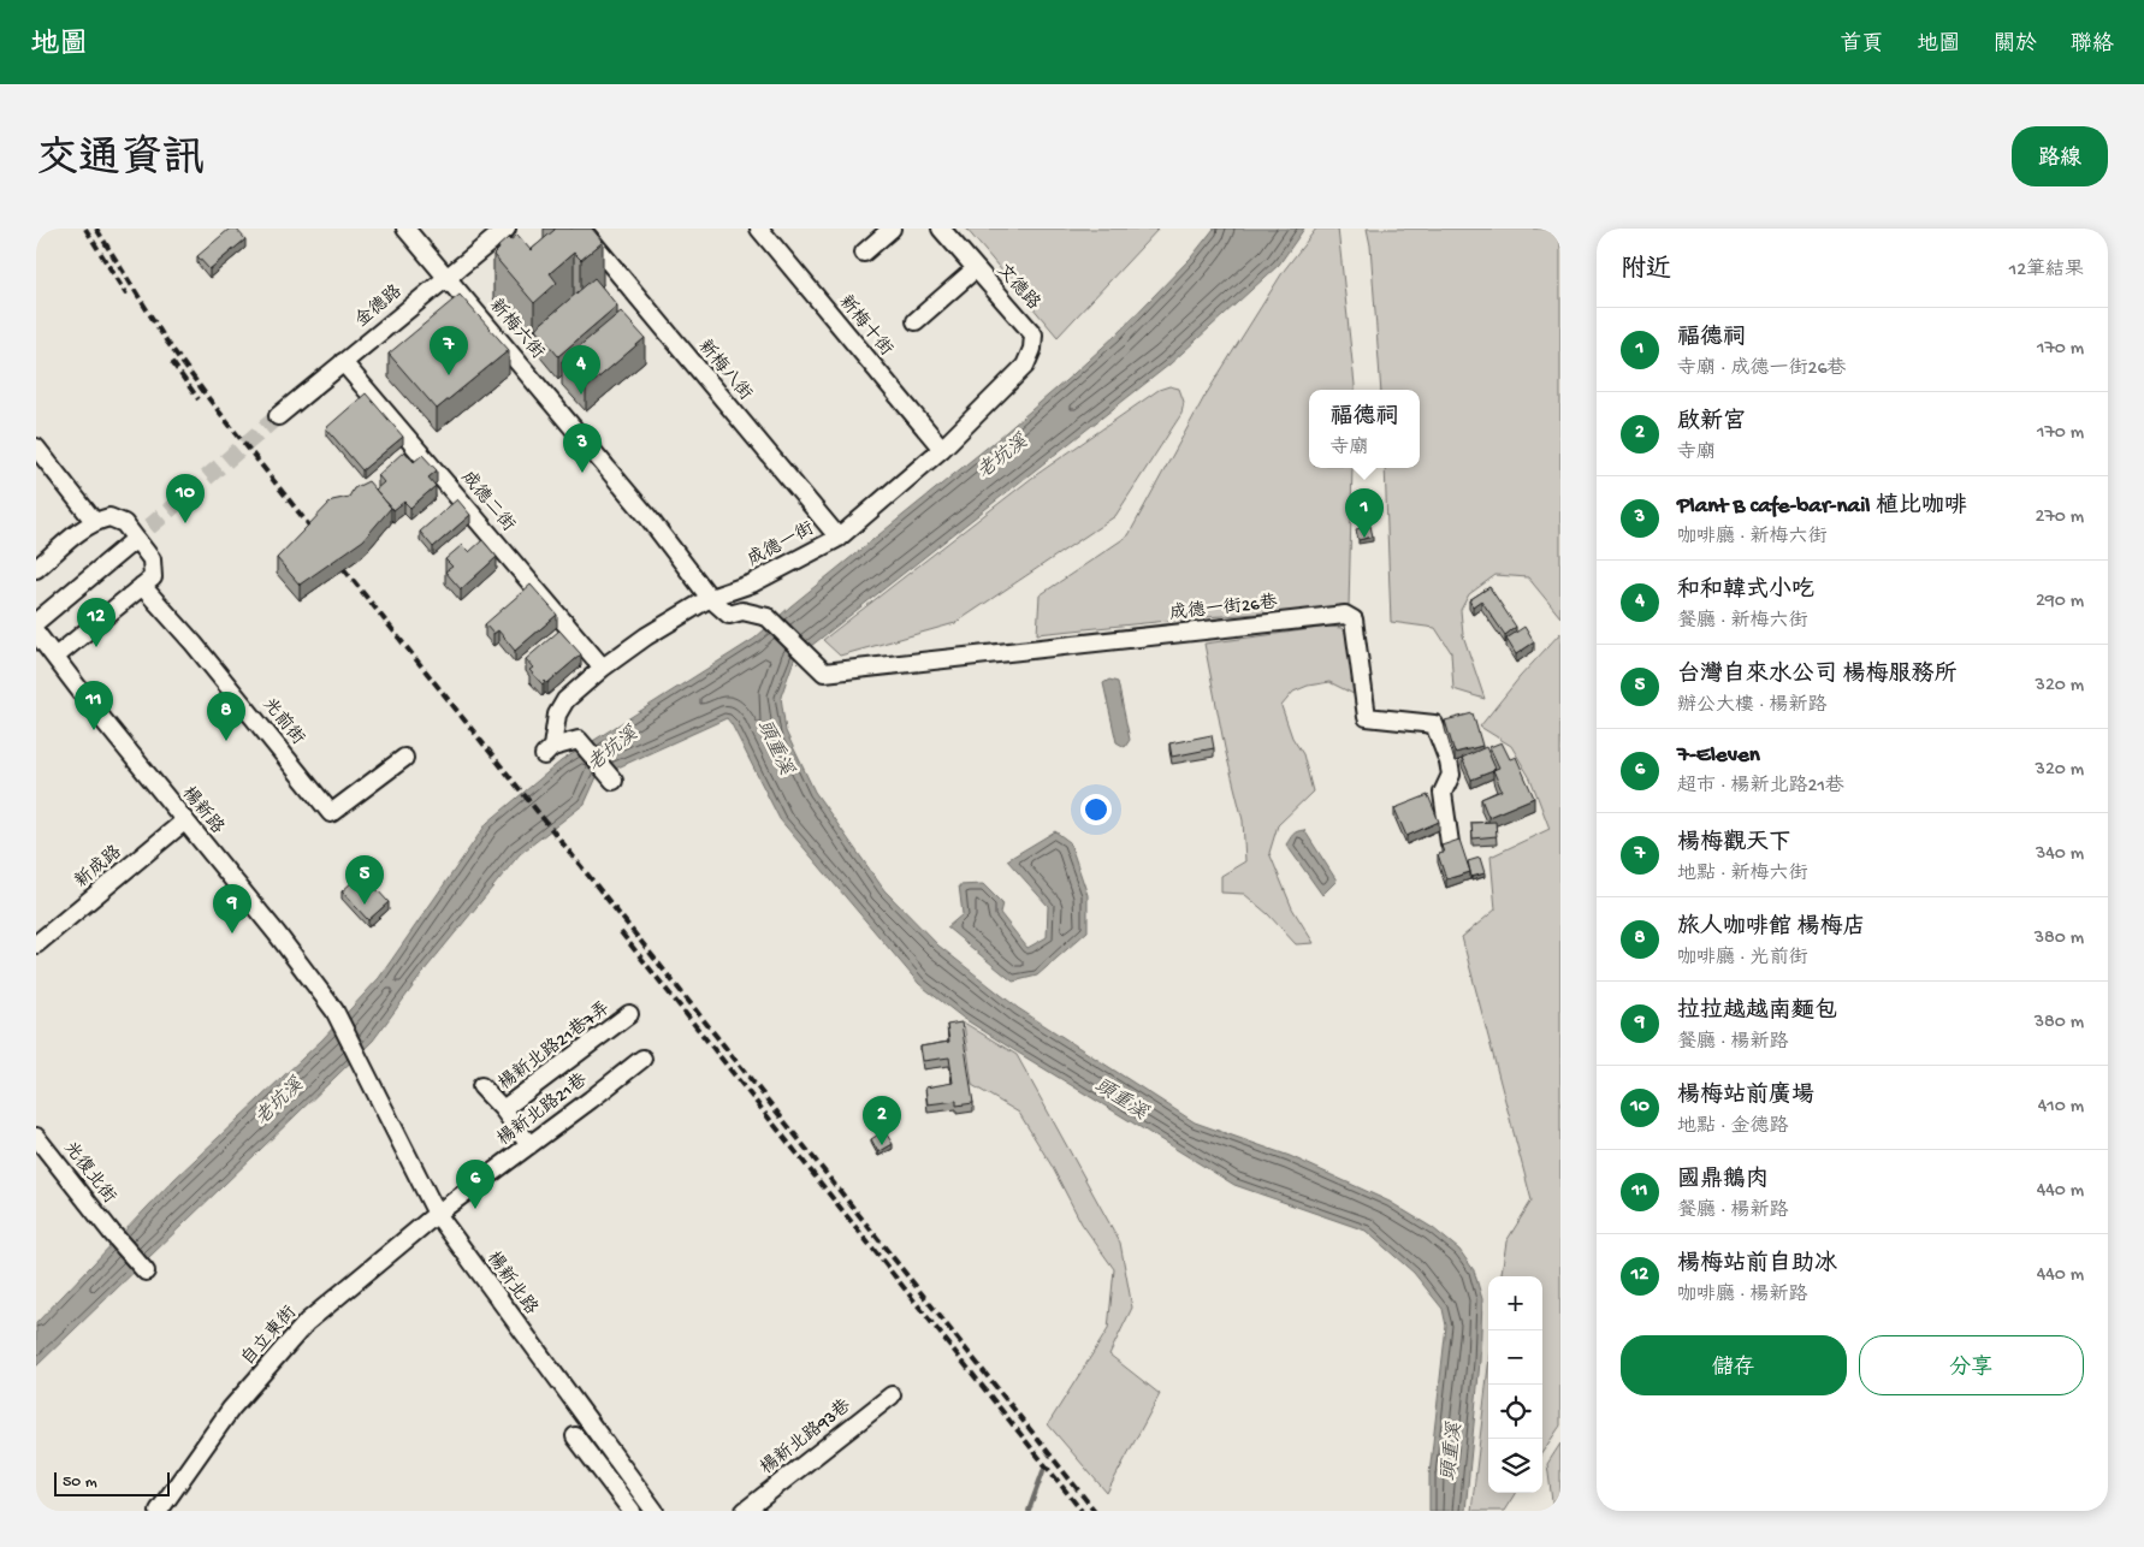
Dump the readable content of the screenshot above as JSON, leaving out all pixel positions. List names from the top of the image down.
{
  "streets": {
    "street": [
      "文德路",
      "金德路",
      "新梅十街",
      "新梅六街",
      "新梅八街",
      "成德二街",
      "成德一街",
      "成德一街26巷",
      "光前街",
      "楊新路",
      "新成路",
      "楊新北路21巷7弄",
      "楊新北路21巷",
      "光復北街",
      "楊新北路",
      "自立東街",
      "楊新北路93巷"
    ]
  },
  "crossings": [
    ["文德路", "成德一街"],
    ["金德路", "新梅六街"],
    ["金德路", "成德二街"],
    ["新梅十街", "成德一街"],
    ["新梅六街", "成德一街"],
    ["新梅六街", "成德一街26巷"],
    ["新梅八街", "成德一街"],
    ["成德二街", "成德一街"],
    ["成德一街", "成德一街26巷"],
    ["楊新路", "新成路"],
    ["楊新路", "楊新北路"],
    ["楊新北路21巷7弄", "楊新北路21巷"],
    ["楊新北路21巷", "楊新北路"],
    ["楊新北路21巷", "自立東街"],
    ["楊新北路", "自立東街"]
  ],
  "water": ["老坑溪", "頭重溪"],
  "scale_bar": "50 m",
  "page": {
    "header": "地圖",
    "nav": [
      "首頁",
      "地圖",
      "關於",
      "聯絡"
    ],
    "title": "交通資訊",
    "buttons": [
      "路線",
      ["儲存", "分享"]
    ],
    "heading": ["附近", "12筆結果"],
    "list": [
      {
        "mark": "1",
        "name": "福德祠",
        "note": "寺廟 · 成德一街26巷",
        "value": "170 m"
      },
      {
        "mark": "2",
        "name": "啟新宮",
        "note": "寺廟",
        "value": "170 m"
      },
      {
        "mark": "3",
        "name": "Plant B cafe-bar-nail 植比咖啡",
        "note": "咖啡廳 · 新梅六街",
        "value": "270 m"
      },
      {
        "mark": "4",
        "name": "和和韓式小吃",
        "note": "餐廳 · 新梅六街",
        "value": "290 m"
      },
      {
        "mark": "5",
        "name": "台灣自來水公司 楊梅服務所",
        "note": "辦公大樓 · 楊新路",
        "value": "320 m"
      },
      {
        "mark": "6",
        "name": "7-Eleven",
        "note": "超市 · 楊新北路21巷",
        "value": "320 m"
      },
      {
        "mark": "7",
        "name": "楊梅觀天下",
        "note": "地點 · 新梅六街",
        "value": "340 m"
      },
      {
        "mark": "8",
        "name": "旅人咖啡館 楊梅店",
        "note": "咖啡廳 · 光前街",
        "value": "380 m"
      },
      {
        "mark": "9",
        "name": "拉拉越越南麵包",
        "note": "餐廳 · 楊新路",
        "value": "380 m"
      },
      {
        "mark": "10",
        "name": "楊梅站前廣場",
        "note": "地點 · 金德路",
        "value": "410 m"
      },
      {
        "mark": "11",
        "name": "國鼎鵝肉",
        "note": "餐廳 · 楊新路",
        "value": "440 m"
      },
      {
        "mark": "12",
        "name": "楊梅站前自助冰",
        "note": "咖啡廳 · 楊新路",
        "value": "440 m"
      }
    ],
    "pins": [
      "7",
      "4",
      "3",
      "10",
      "1",
      "12",
      "11",
      "8",
      "5",
      "9",
      "2",
      "6"
    ],
    "popup": ["福德祠", "寺廟"],
    "map_buttons": ["+", "−"],
    "scale": "50 m"
  }
}
